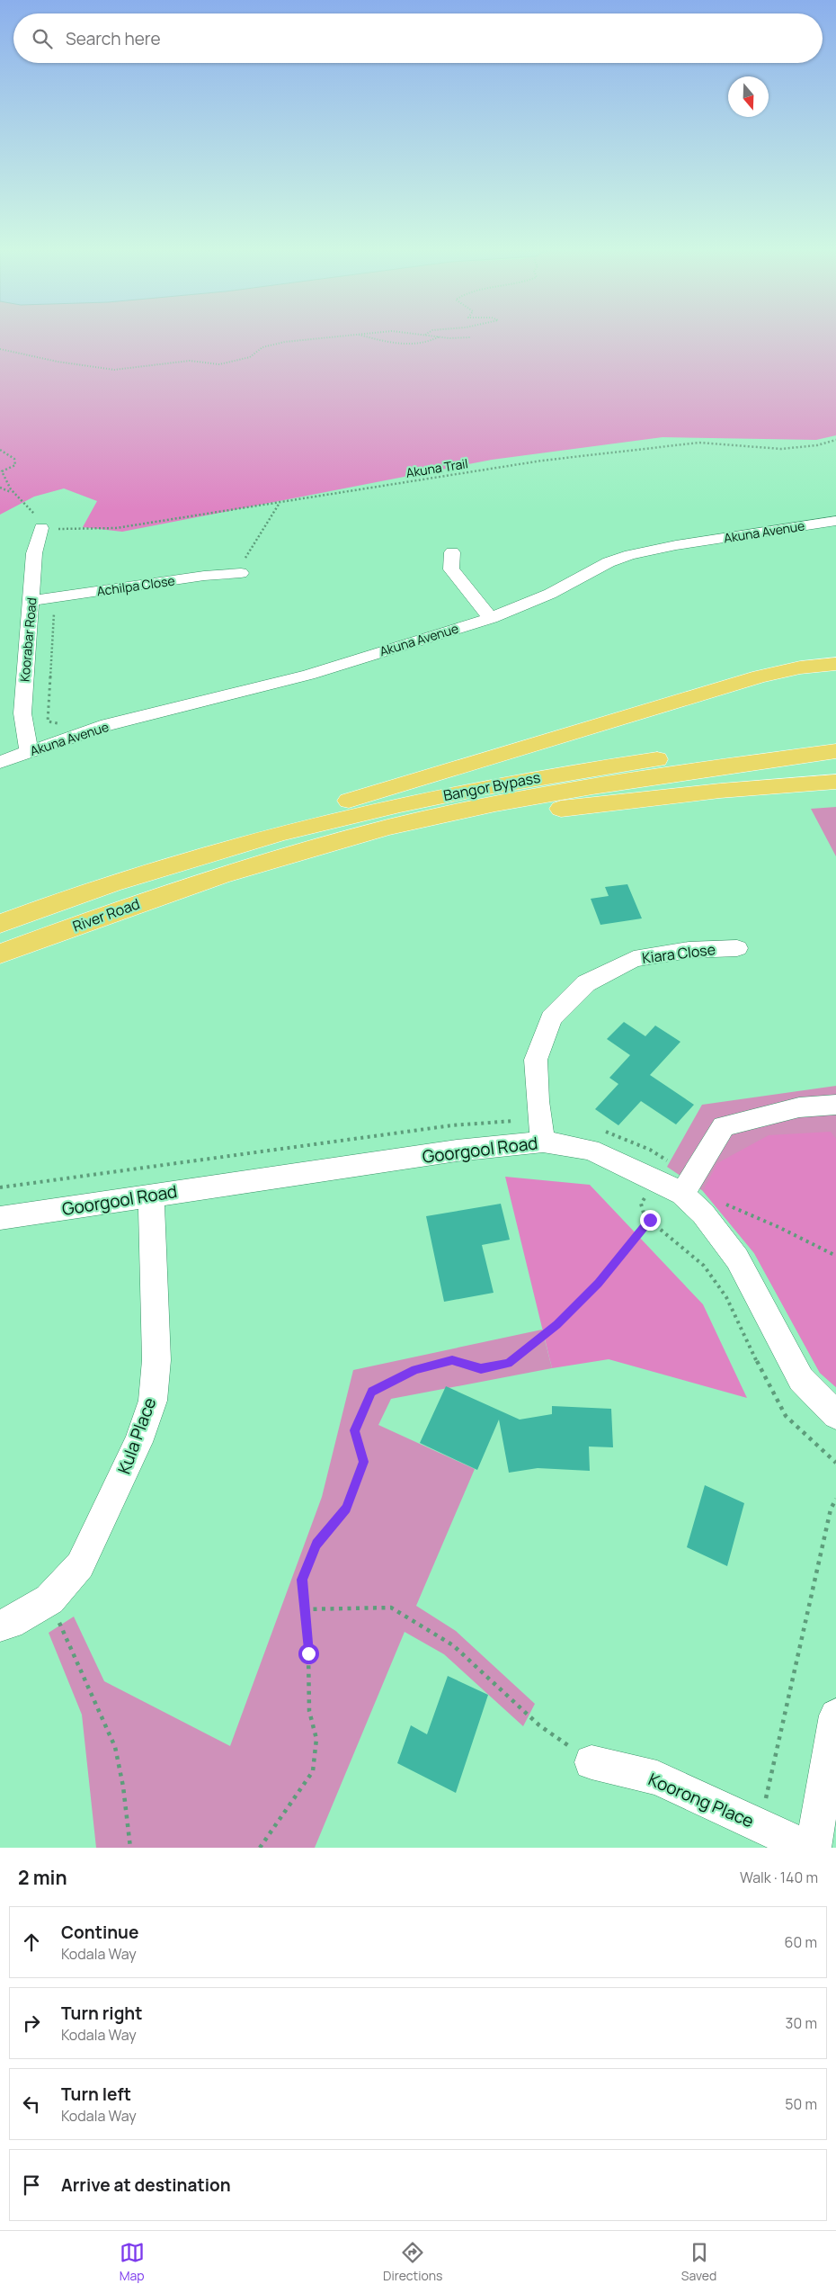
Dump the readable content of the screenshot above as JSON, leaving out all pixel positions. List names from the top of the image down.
{
  "streets": {
    "main road": ["Bangor Bypass", "River Road"],
    "street": [
      "Akuna Avenue",
      "Achilpa Close",
      "Koorabar Road",
      "Kiara Close",
      "Goorgool Road",
      "Kula Place",
      "Koorong Place"
    ],
    "path": ["Akuna Trail"]
  },
  "crossings": [
    ["Akuna Trail", "Koorabar Road"],
    ["Akuna Avenue", "Koorabar Road"],
    ["Achilpa Close", "Koorabar Road"],
    ["Bangor Bypass", "River Road"],
    ["Kiara Close", "Goorgool Road"],
    ["Goorgool Road", "Kula Place"]
  ],
  "north": "bottom",
  "page": {
    "search": "Search here",
    "heading": ["2 min", "Walk · 140 m"],
    "list": [
      ["Continue", "Kodala Way", "60 m"],
      ["Turn right", "Kodala Way", "30 m"],
      ["Turn left", "Kodala Way", "50 m"],
      "Arrive at destination"
    ],
    "nav": ["Map", "Directions", "Saved"]
  }
}
